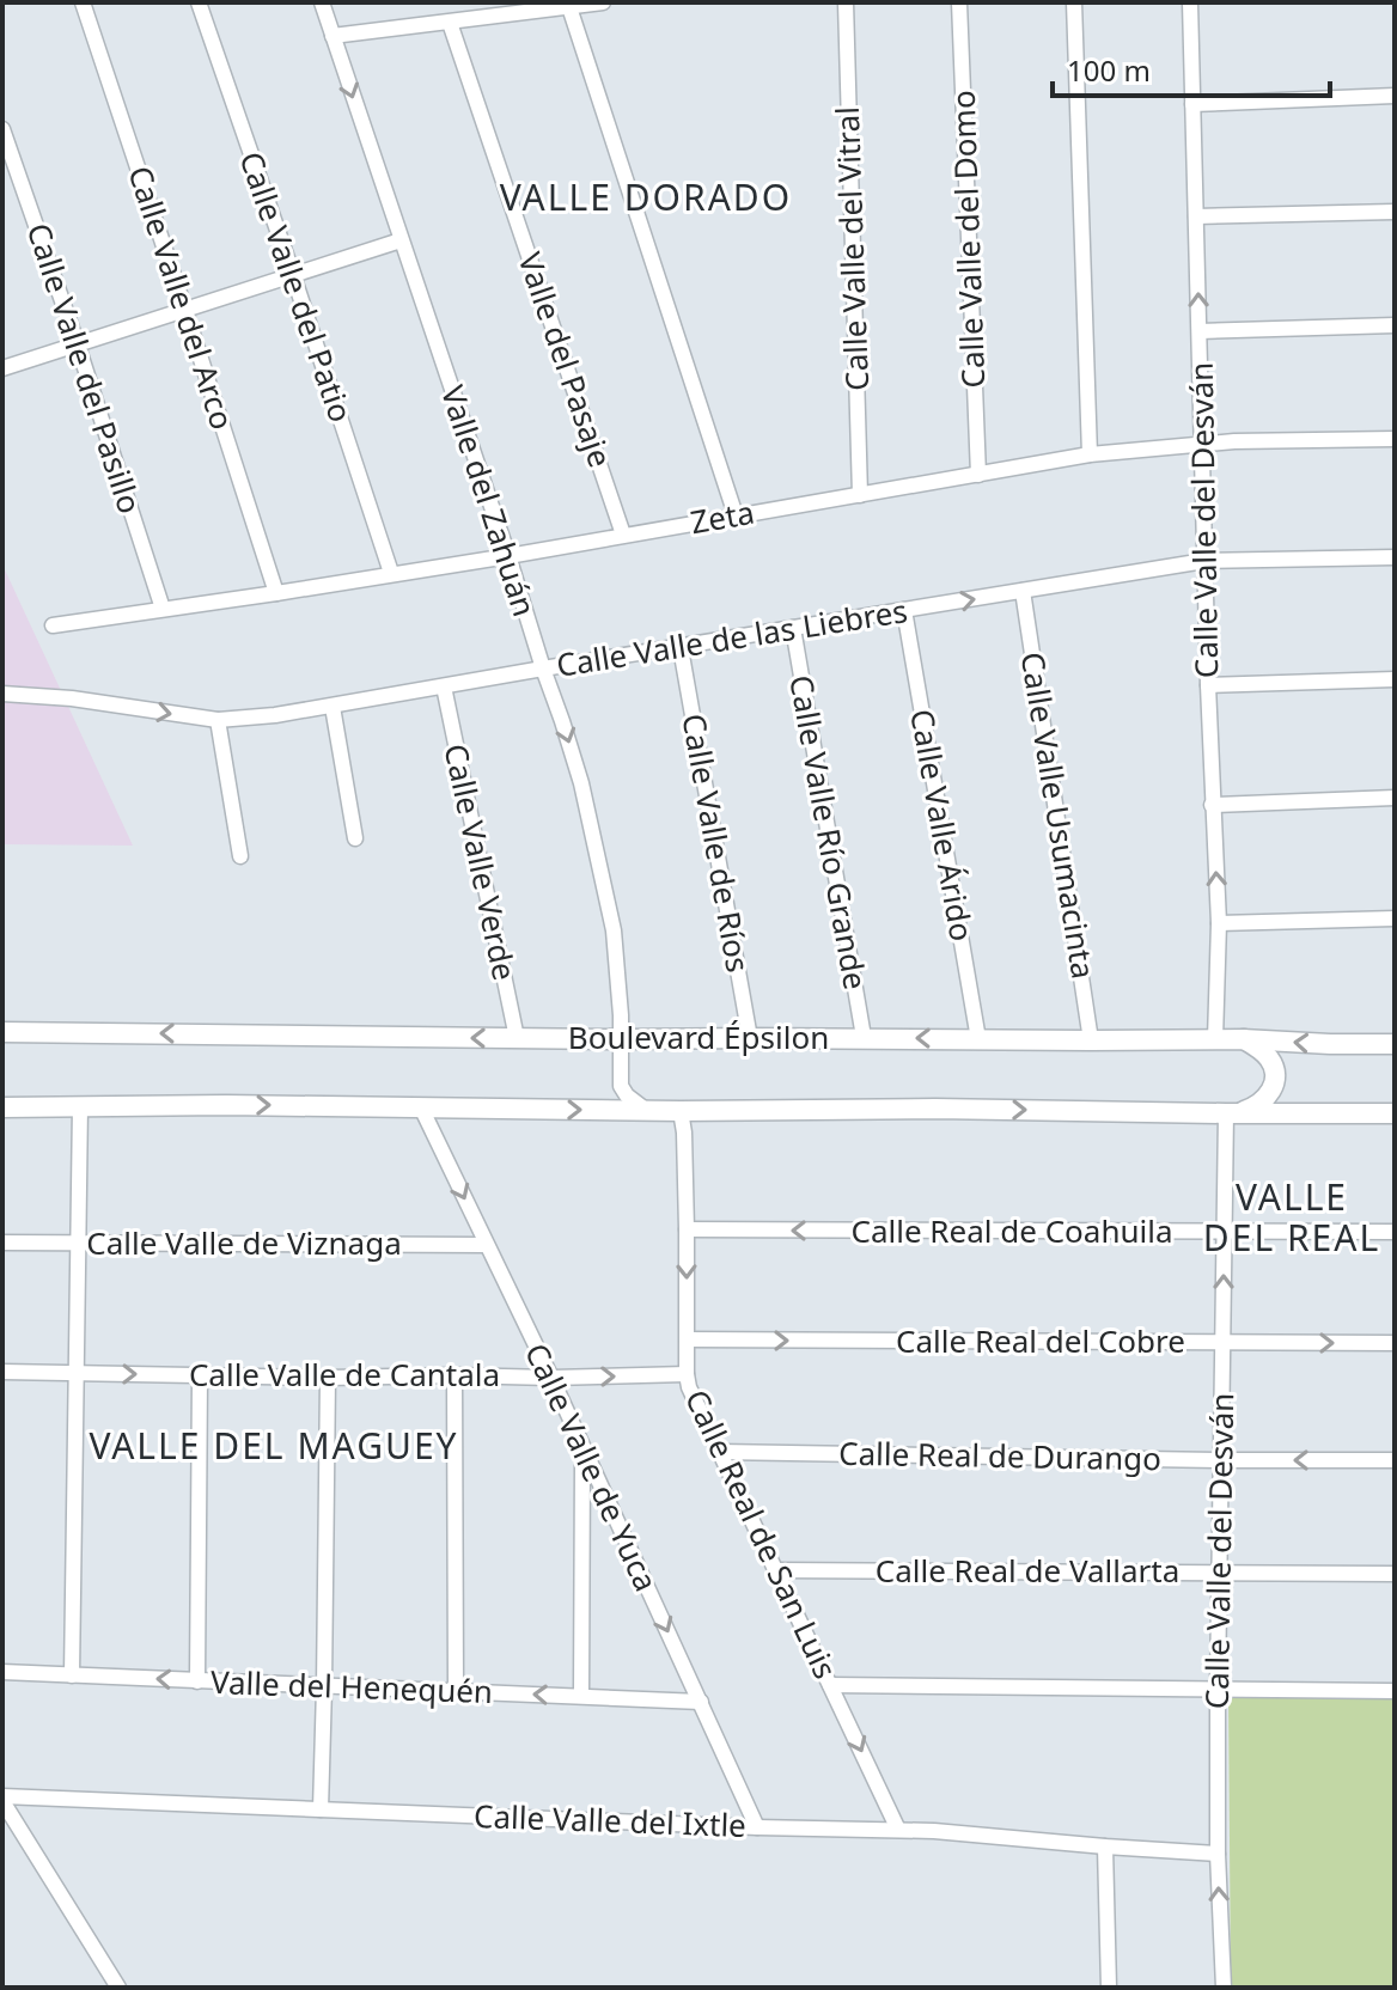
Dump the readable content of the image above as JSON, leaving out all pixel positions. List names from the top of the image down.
{
  "streets": {
    "street": [
      "Calle Valle del Domo",
      "Calle Valle del Vitral",
      "Calle Valle del Patio",
      "Calle Valle del Arco",
      "Valle del Pasaje",
      "Calle Valle del Pasillo",
      "Valle del Zahuán",
      "Zeta",
      "Calle Valle del Desván",
      "Calle Valle de las Liebres",
      "Calle Valle Usumacinta",
      "Calle Valle Árido",
      "Calle Valle Río Grande",
      "Calle Valle de Ríos",
      "Calle Valle Verde",
      "Boulevard Épsilon",
      "Calle Real de Coahuila",
      "Calle Valle de Viznaga",
      "Calle Real del Cobre",
      "Calle Valle de Cantala",
      "Calle Real de Durango",
      "Calle Valle de Yuca",
      "Calle Real de San Luis",
      "Calle Real de Vallarta",
      "Valle del Henequén",
      "Calle Valle del Ixtle"
    ]
  },
  "crossings": [
    ["Calle Valle del Domo", "Zeta"],
    ["Calle Valle del Vitral", "Zeta"],
    ["Calle Valle del Patio", "Zeta"],
    ["Calle Valle del Arco", "Zeta"],
    ["Valle del Pasaje", "Zeta"],
    ["Calle Valle del Pasillo", "Zeta"],
    ["Valle del Zahuán", "Zeta"],
    ["Valle del Zahuán", "Calle Valle de las Liebres"],
    ["Valle del Zahuán", "Boulevard Épsilon"],
    ["Zeta", "Calle Valle del Desván"],
    ["Calle Valle del Desván", "Calle Valle de las Liebres"],
    ["Calle Valle del Desván", "Boulevard Épsilon"],
    ["Calle Valle del Desván", "Calle Real de Coahuila"],
    ["Calle Valle del Desván", "Calle Real del Cobre"],
    ["Calle Valle del Desván", "Calle Real de Durango"],
    ["Calle Valle del Desván", "Calle Real de Vallarta"],
    ["Calle Valle del Desván", "Calle Valle del Ixtle"],
    ["Calle Valle de las Liebres", "Calle Valle Usumacinta"],
    ["Calle Valle de las Liebres", "Calle Valle Árido"],
    ["Calle Valle de las Liebres", "Calle Valle Río Grande"],
    ["Calle Valle de las Liebres", "Calle Valle de Ríos"],
    ["Calle Valle de las Liebres", "Calle Valle Verde"],
    ["Calle Valle Usumacinta", "Boulevard Épsilon"],
    ["Calle Valle Árido", "Boulevard Épsilon"],
    ["Calle Valle Río Grande", "Boulevard Épsilon"],
    ["Calle Valle de Ríos", "Boulevard Épsilon"],
    ["Calle Valle Verde", "Boulevard Épsilon"],
    ["Calle Real de Coahuila", "Calle Real de San Luis"],
    ["Calle Valle de Viznaga", "Calle Valle de Yuca"],
    ["Calle Real del Cobre", "Calle Real de San Luis"],
    ["Calle Valle de Cantala", "Calle Valle de Yuca"],
    ["Calle Valle de Cantala", "Calle Real de San Luis"],
    ["Calle Real de Durango", "Calle Real de San Luis"],
    ["Calle Valle de Yuca", "Valle del Henequén"],
    ["Calle Valle de Yuca", "Calle Valle del Ixtle"],
    ["Calle Real de San Luis", "Calle Real de Vallarta"],
    ["Calle Real de San Luis", "Calle Valle del Ixtle"]
  ],
  "one_way": [
    "Valle del Zahuán",
    "Calle Real del Cobre",
    "Calle Valle de Cantala",
    "Valle del Henequén"
  ],
  "districts": ["VALLE DORADO", "VALLE DEL REAL", "VALLE DEL MAGUEY"],
  "scale_bar": "100 m"
}
